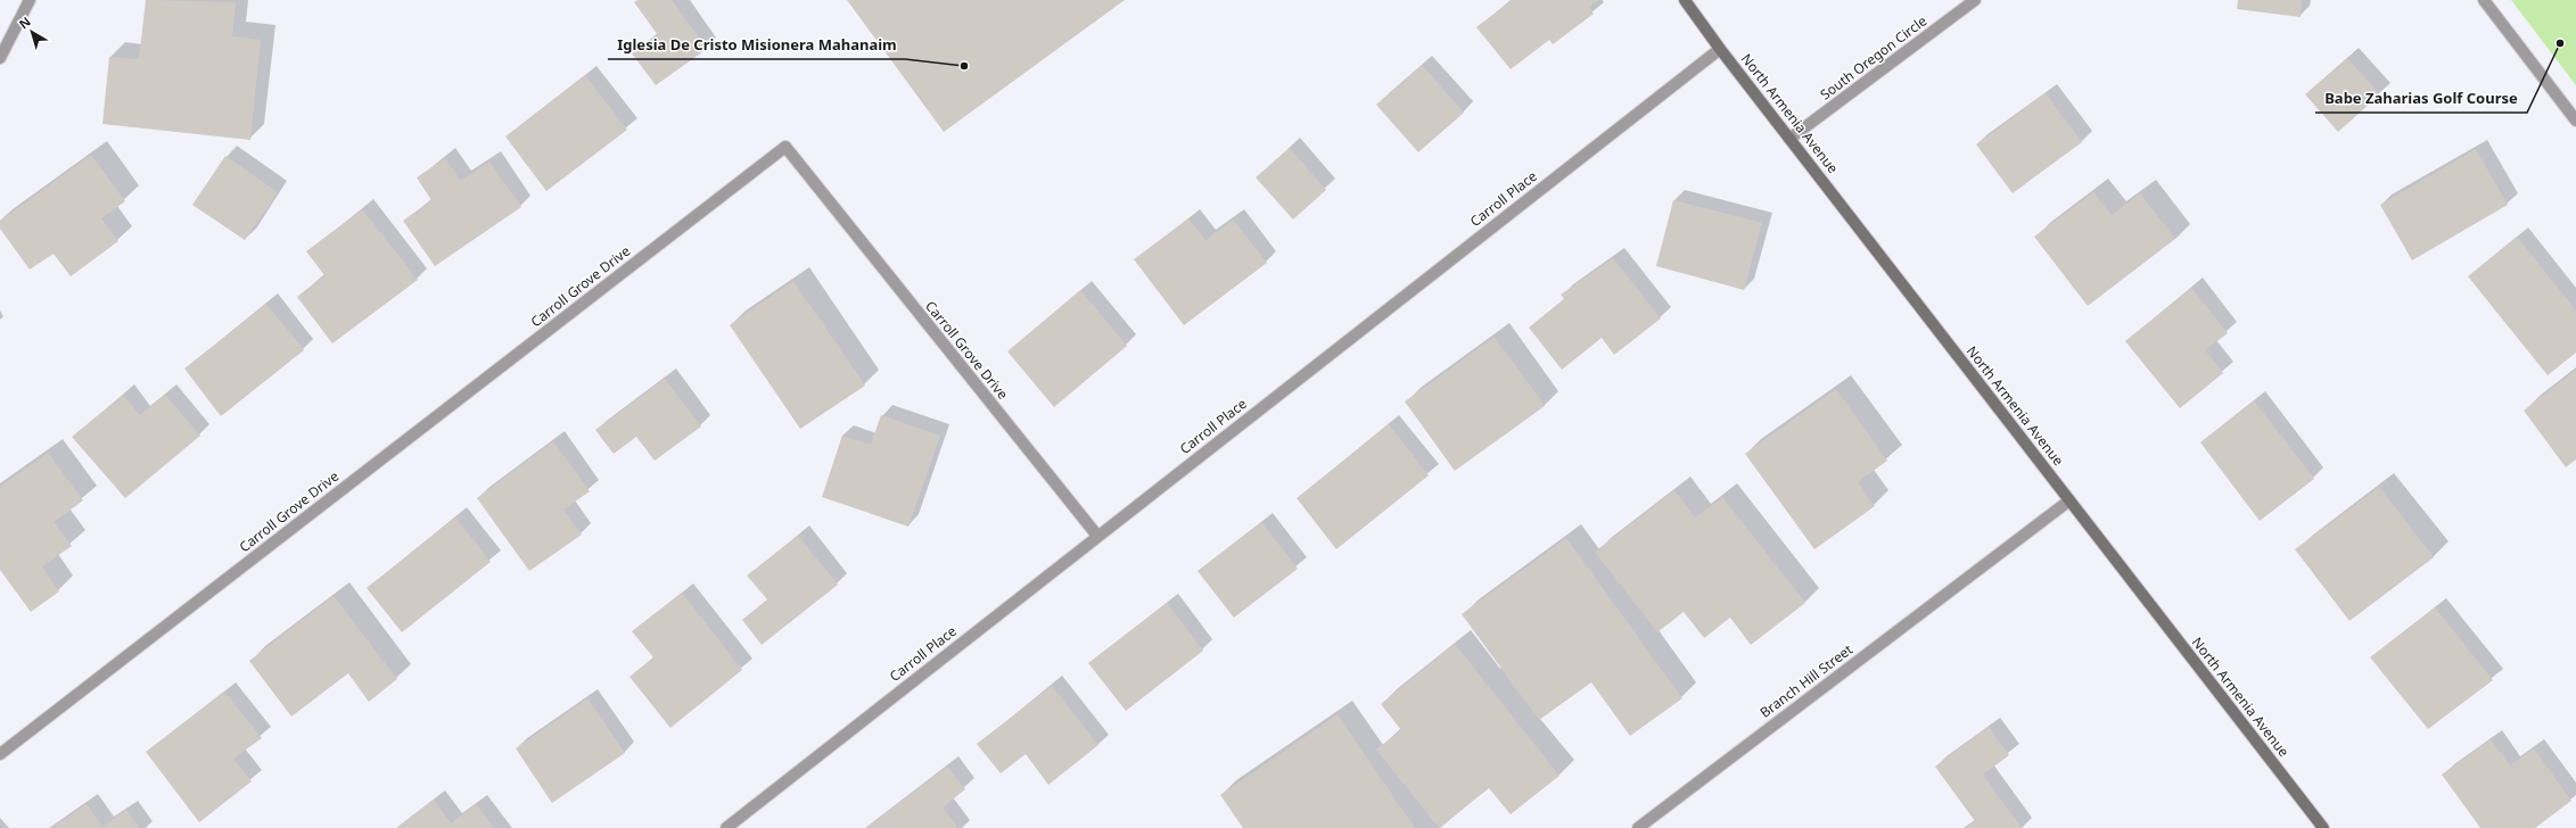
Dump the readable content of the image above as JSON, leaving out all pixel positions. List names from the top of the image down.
{
  "streets": {
    "main road": ["North Armenia Avenue"],
    "street": [
      "South Oregon Circle",
      "Carroll Place",
      "Carroll Grove Drive",
      "Branch Hill Street"
    ]
  },
  "crossings": [
    ["South Oregon Circle", "North Armenia Avenue"],
    ["North Armenia Avenue", "Carroll Place"],
    ["North Armenia Avenue", "Branch Hill Street"],
    ["Carroll Place", "Carroll Grove Drive"]
  ],
  "places": ["Babe Zaharias Golf Course", "Iglesia De Cristo Misionera Mahanaim"],
  "north": "top left"
}
